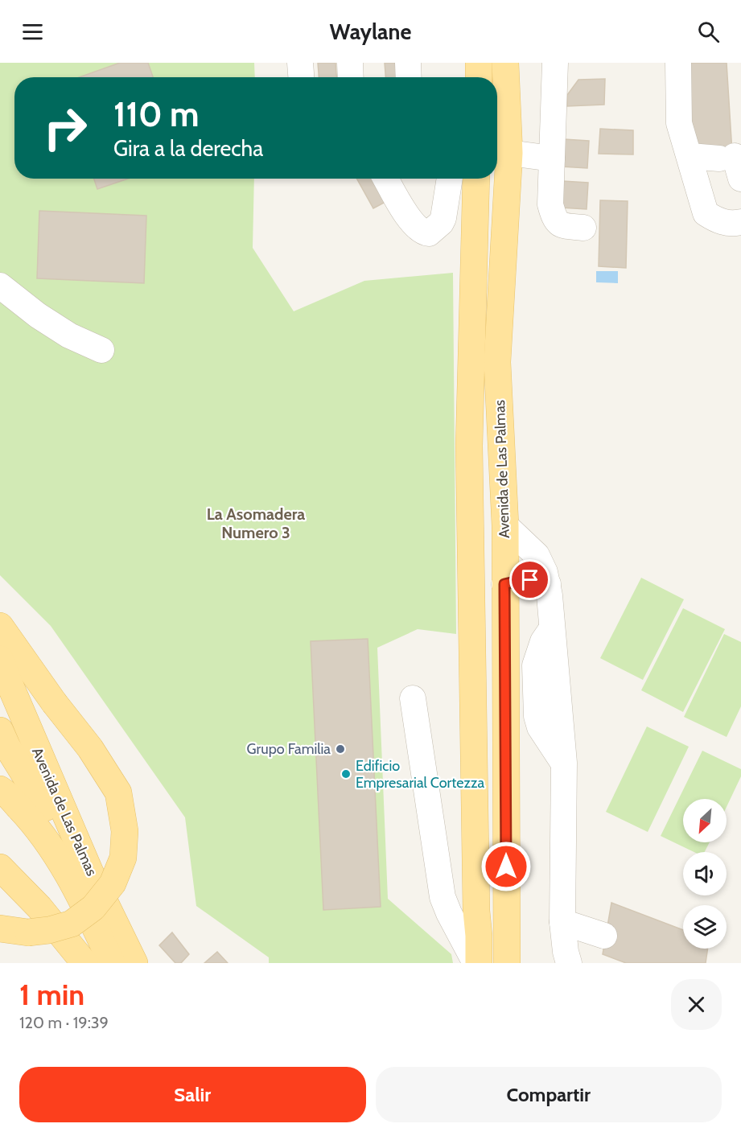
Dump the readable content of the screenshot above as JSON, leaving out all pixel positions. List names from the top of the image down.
{
  "streets": {
    "main road": ["Avenida de Las Palmas"]
  },
  "districts": ["La Asomadera Numero 3"],
  "places": ["Grupo Familia", "Edificio Empresarial Cortezza"],
  "north": "bottom left",
  "page": {
    "header": "Waylane",
    "turn": ["110 m", "Gira a la derecha"],
    "heading": ["1 min", "120 m · 19:39"],
    "buttons": ["Salir", "Compartir"]
  }
}
